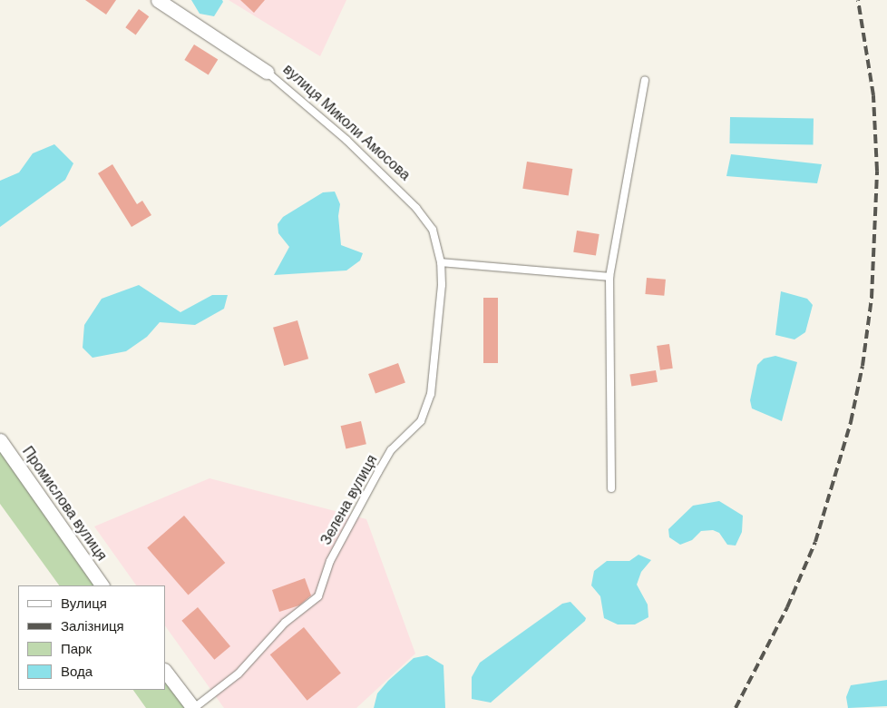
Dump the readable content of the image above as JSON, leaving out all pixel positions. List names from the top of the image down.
{
  "streets": {
    "street": ["вулиця Миколи Амосова", "Промислова вулиця"],
    "lane": ["Зелена вулиця"]
  },
  "crossings": [
    ["вулиця Миколи Амосова", "Зелена вулиця"]
  ],
  "legend": [
    "Вулиця",
    "Залізниця",
    "Парк",
    "Вода"
  ]
}
